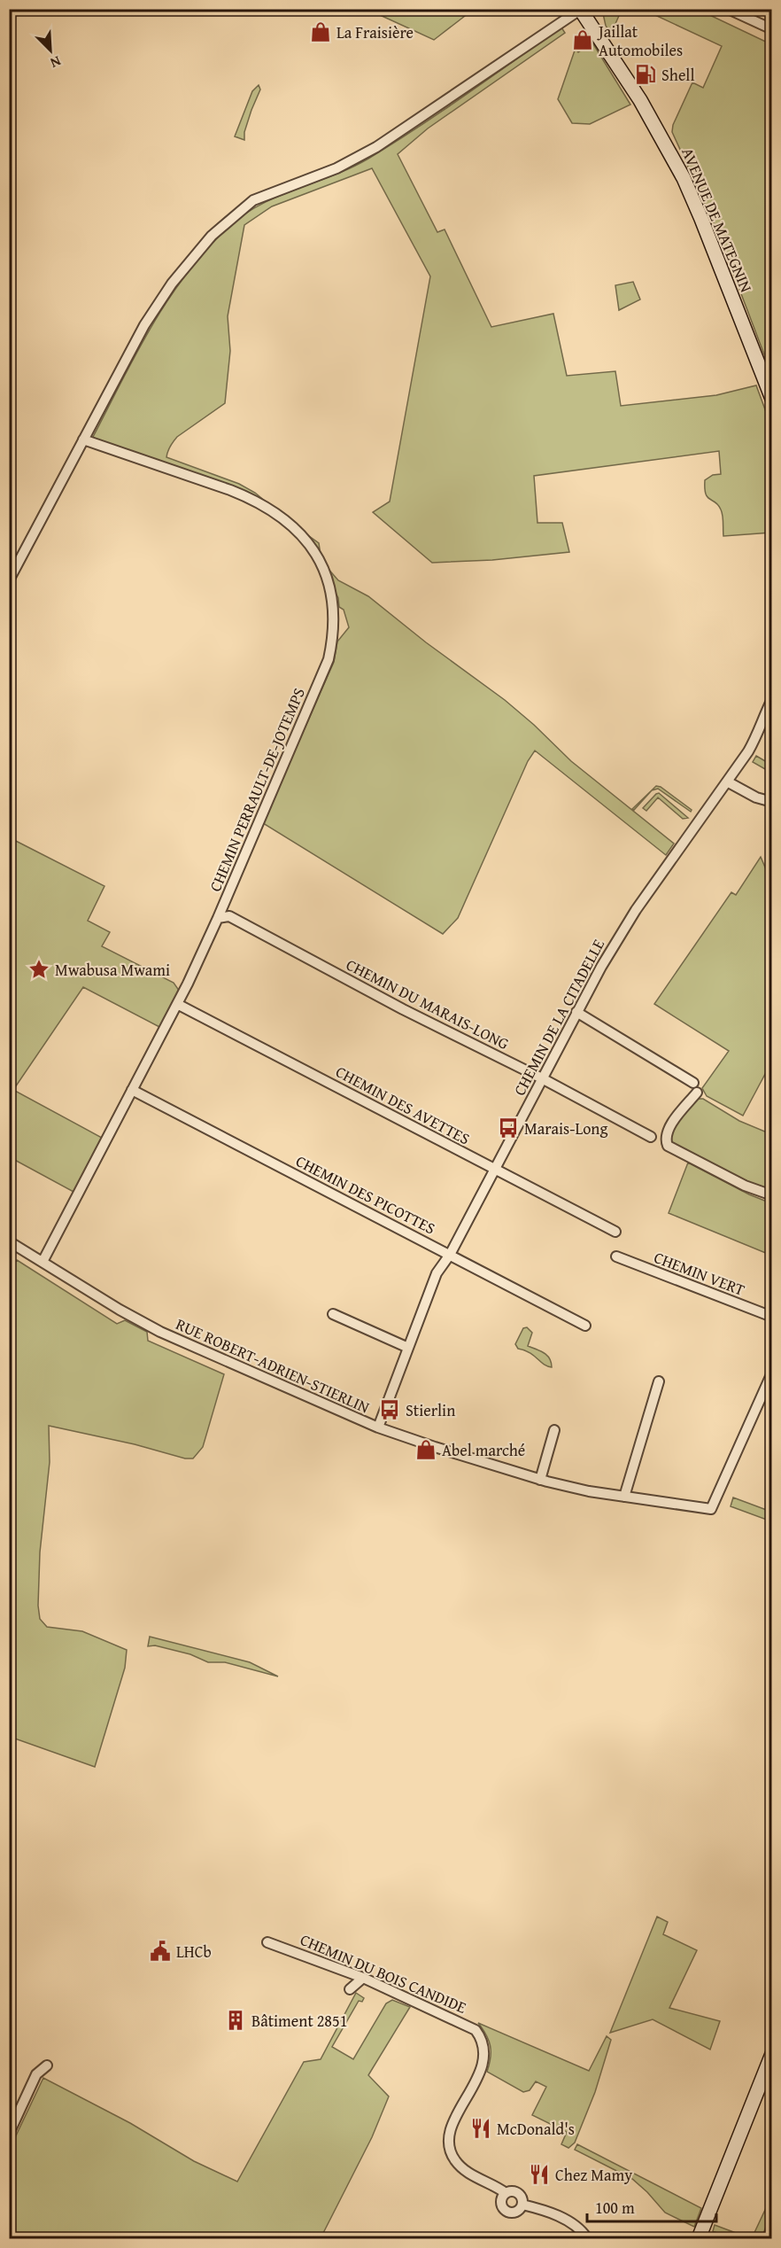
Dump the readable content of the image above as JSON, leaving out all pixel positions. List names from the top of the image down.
{
  "streets": {
    "main road": ["AVENUE DE MATEGNIN"],
    "street": [
      "CHEMIN PERRAULT-DE-JOTEMPS",
      "CHEMIN DU MARAIS-LONG",
      "CHEMIN DE LA CITADELLE",
      "CHEMIN DES AVETTES",
      "CHEMIN DES PICOTTES",
      "CHEMIN VERT",
      "RUE ROBERT-ADRIEN-STIERLIN",
      "CHEMIN DU BOIS CANDIDE"
    ]
  },
  "crossings": [
    ["CHEMIN PERRAULT-DE-JOTEMPS", "CHEMIN DU MARAIS-LONG"],
    ["CHEMIN PERRAULT-DE-JOTEMPS", "CHEMIN DES AVETTES"],
    ["CHEMIN PERRAULT-DE-JOTEMPS", "CHEMIN DES PICOTTES"],
    ["CHEMIN PERRAULT-DE-JOTEMPS", "RUE ROBERT-ADRIEN-STIERLIN"],
    ["CHEMIN DU MARAIS-LONG", "CHEMIN DE LA CITADELLE"],
    ["CHEMIN DE LA CITADELLE", "CHEMIN DES AVETTES"],
    ["CHEMIN DE LA CITADELLE", "CHEMIN DES PICOTTES"],
    ["CHEMIN DE LA CITADELLE", "RUE ROBERT-ADRIEN-STIERLIN"]
  ],
  "places": {
    "shop": ["La Fraisière", "Jaillat Automobiles", "Abel marché"],
    "fuel station": ["Shell"],
    "place": ["Mwabusa Mwami"],
    "bus stop": ["Marais-Long", "Stierlin"],
    "public building": ["LHCb"],
    "building": ["Bâtiment 2851"],
    "restaurant": ["McDonald's", "Chez Mamy"]
  },
  "scale_bar": "100 m",
  "north": "bottom right"
}
